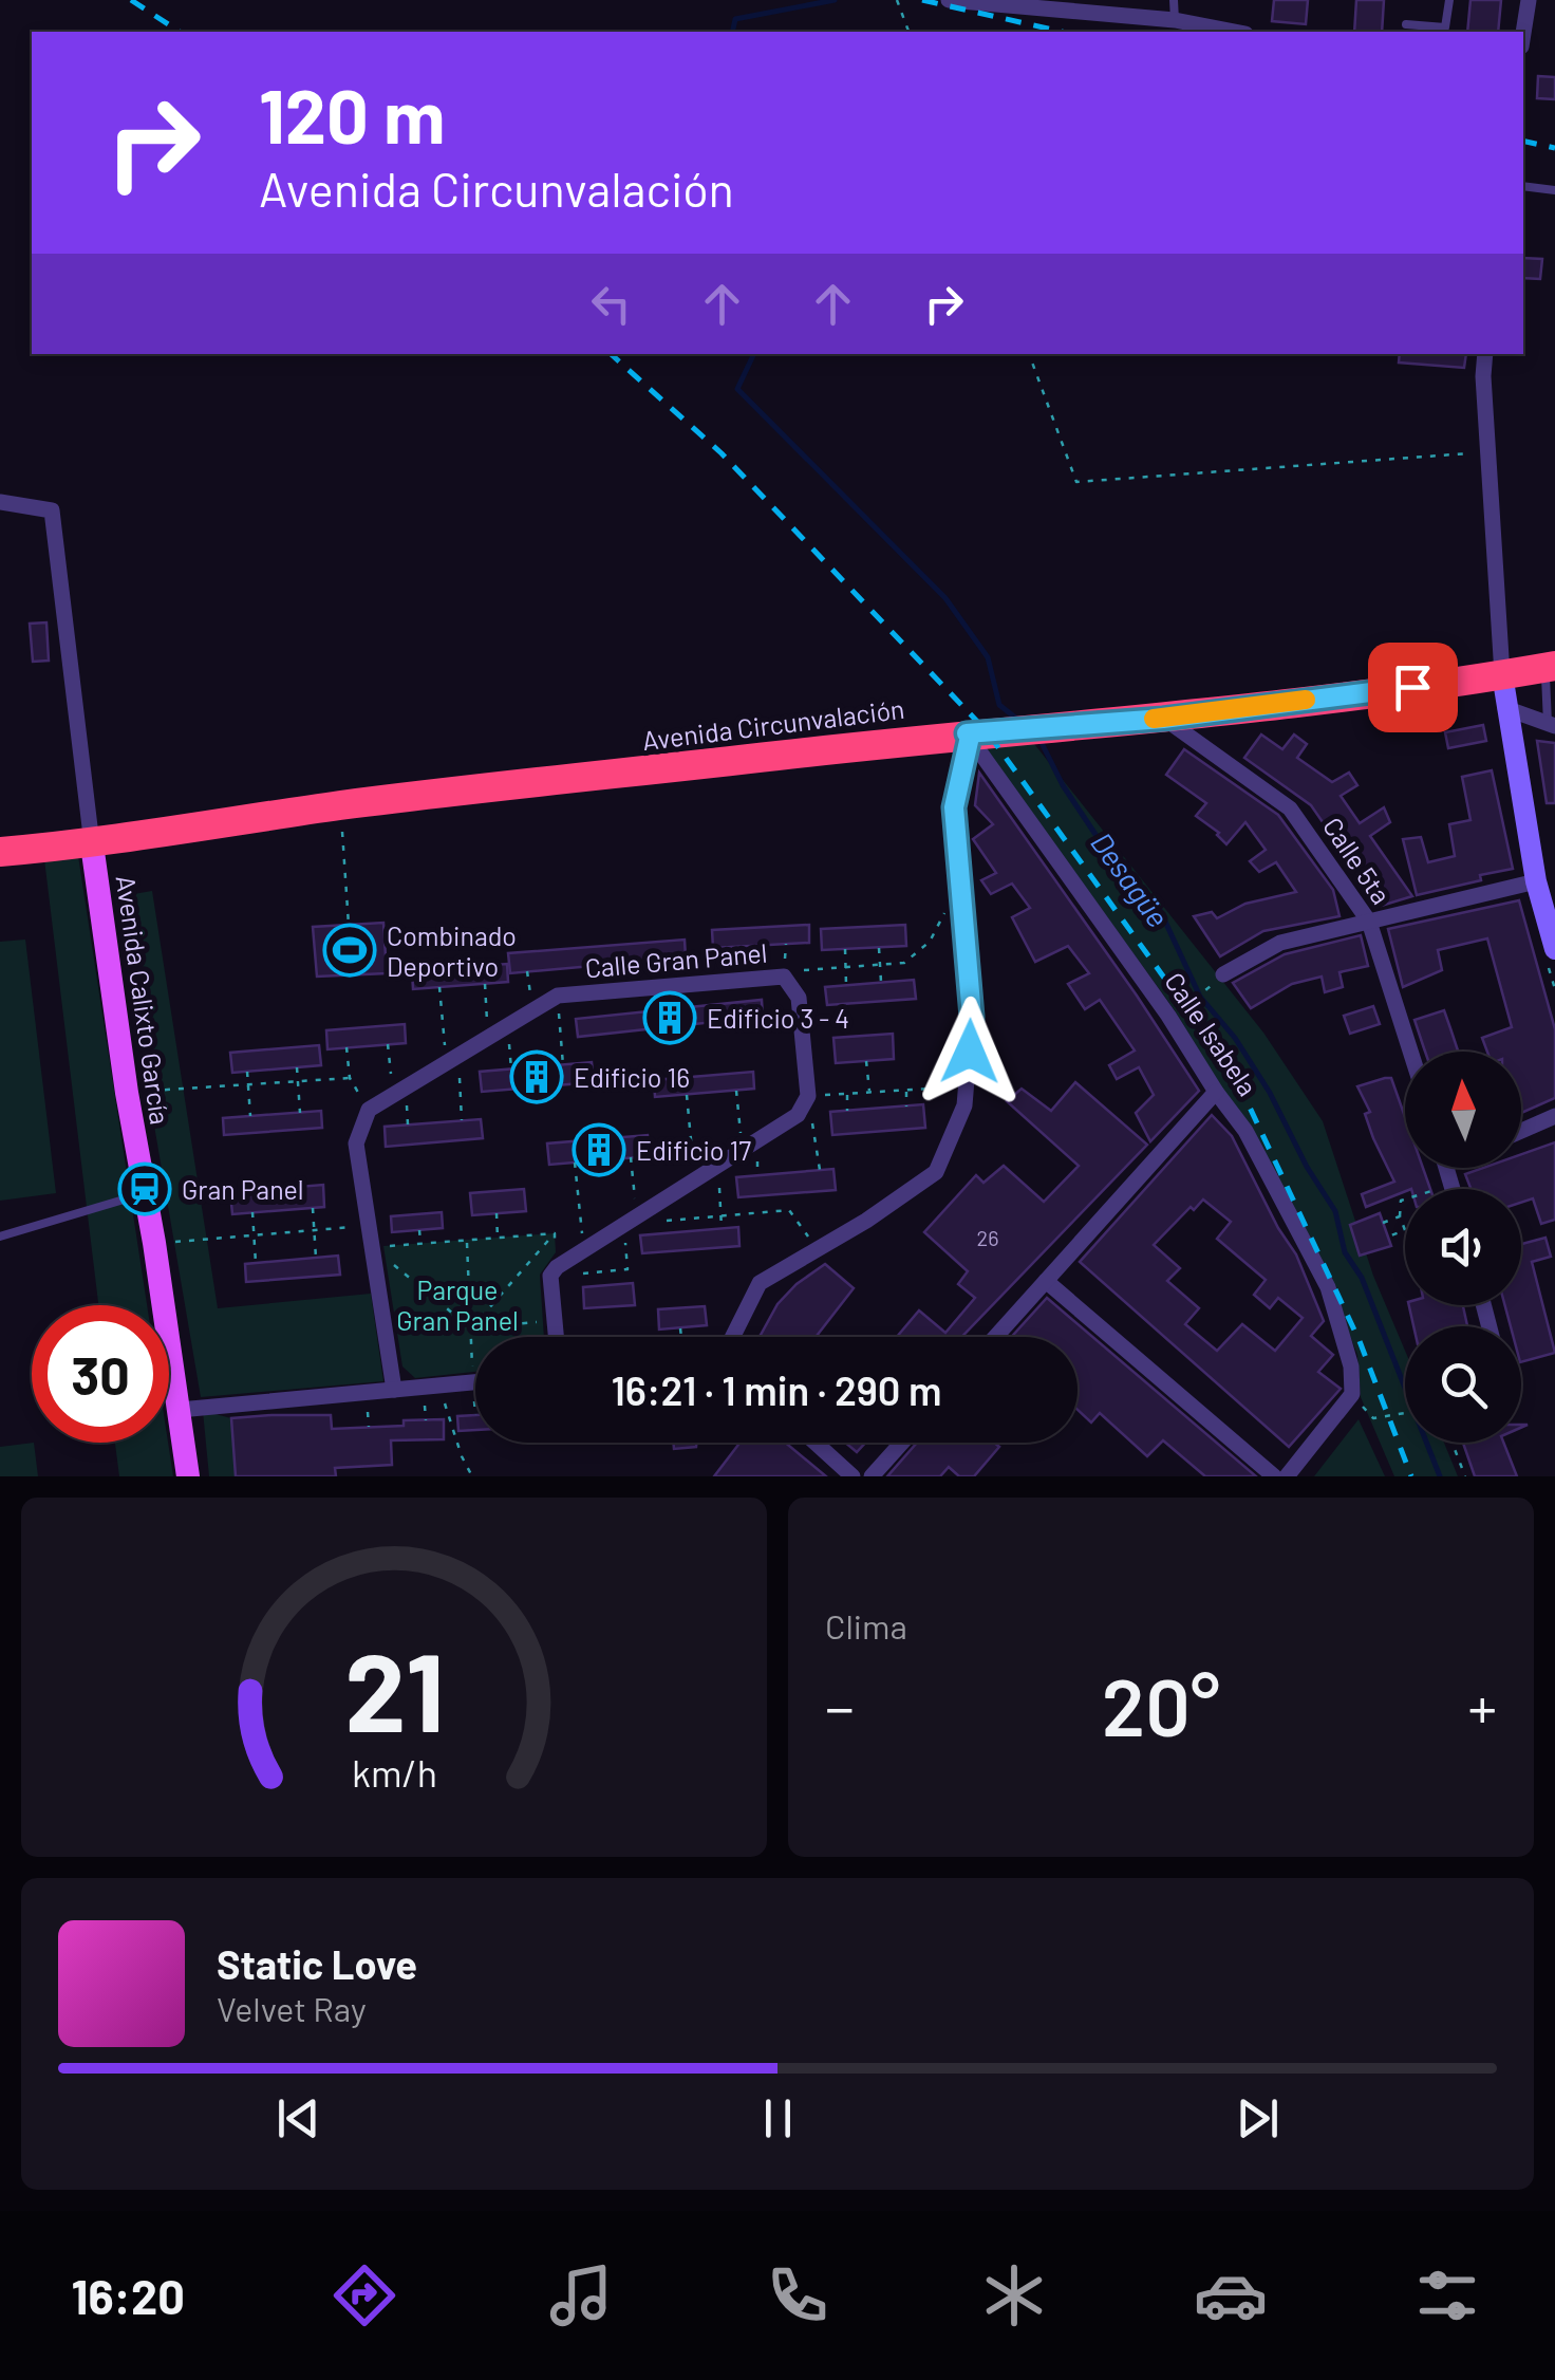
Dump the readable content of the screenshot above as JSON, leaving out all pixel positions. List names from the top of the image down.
{
  "streets": {
    "highway": ["Avenida Circunvalación"],
    "main road": ["Avenida Calixto García"],
    "street": ["Calle 5ta", "Calle Gran Panel", "Calle Isabela"]
  },
  "crossings": [
    ["Avenida Circunvalación", "Calle 5ta"],
    ["Avenida Circunvalación", "Avenida Calixto García"],
    ["Avenida Circunvalación", "Calle Isabela"]
  ],
  "water": ["Desagüe"],
  "parks": ["Parque Gran Panel"],
  "places": {
    "sports": ["Combinado Deportivo"],
    "building": ["Edificio 3 - 4", "Edificio 16", "Edificio 17"],
    "station": ["Gran Panel"]
  },
  "house_numbers": ["26"],
  "north": "top",
  "page": {
    "turn": ["120 m", "Avenida Circunvalación"],
    "limit": "30",
    "trip": "16:21 · 1 min · 290 m",
    "tile": "Clima",
    "heat": ["−", "20°", "+"],
    "song": ["Static Love", "Velvet Ray"],
    "tabs": "16:20",
    "gauge": ["21", "km/h"]
  }
}
